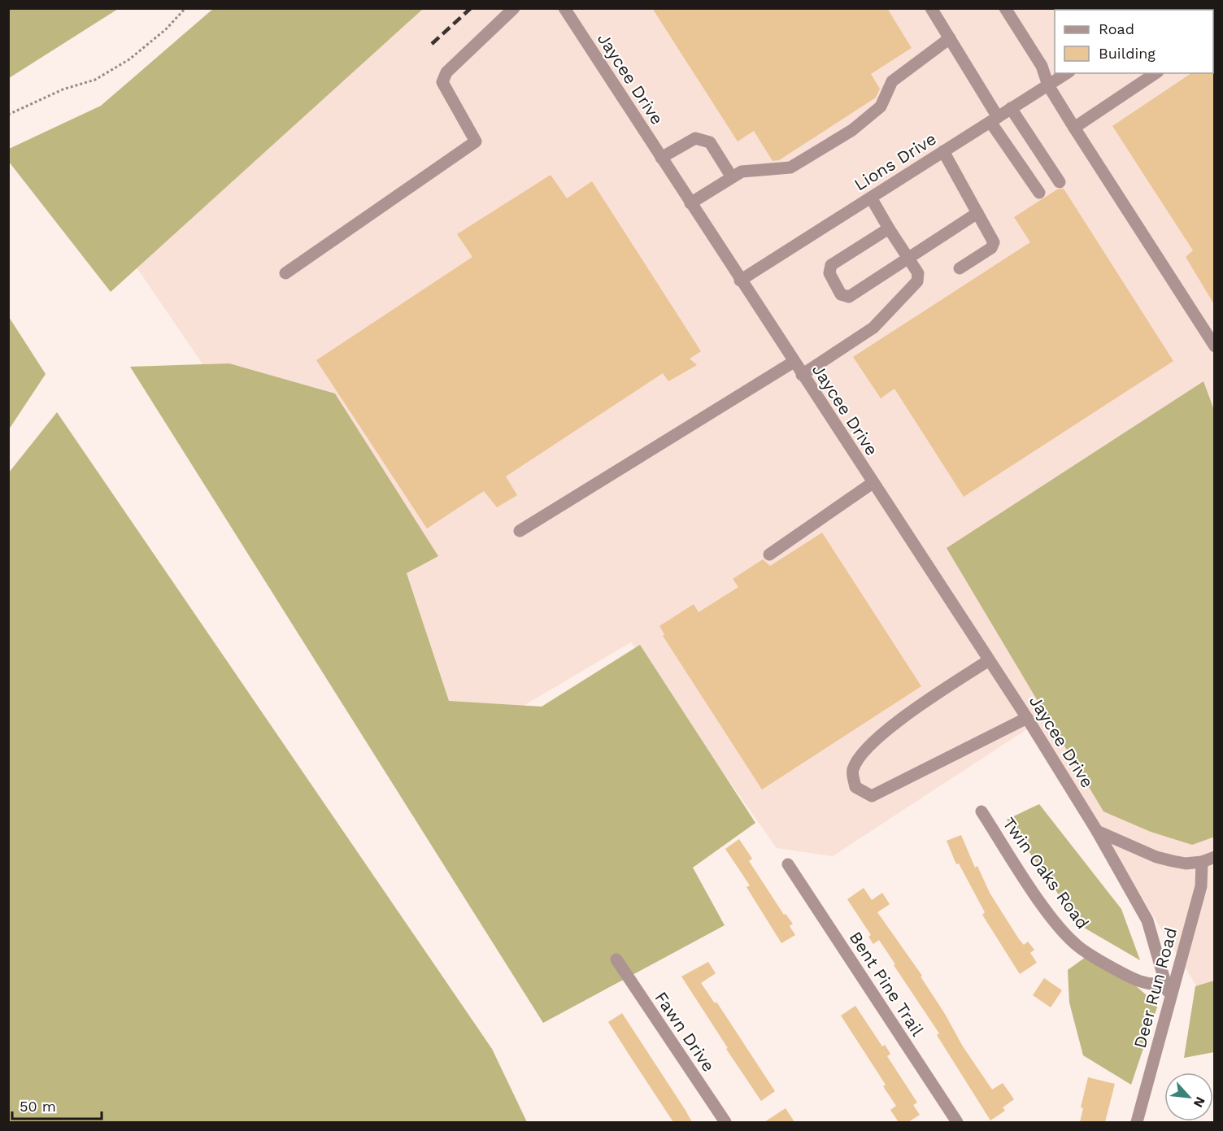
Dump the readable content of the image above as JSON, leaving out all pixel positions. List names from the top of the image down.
{
  "streets": {
    "street": [
      "Jaycee Drive",
      "Lions Drive",
      "Twin Oaks Road",
      "Bent Pine Trail",
      "Deer Run Road",
      "Fawn Drive"
    ]
  },
  "crossings": [
    ["Jaycee Drive", "Lions Drive"],
    ["Jaycee Drive", "Twin Oaks Road"],
    ["Jaycee Drive", "Deer Run Road"]
  ],
  "legend": ["Road", "Building"],
  "scale_bar": "50 m",
  "north": "bottom right"
}
